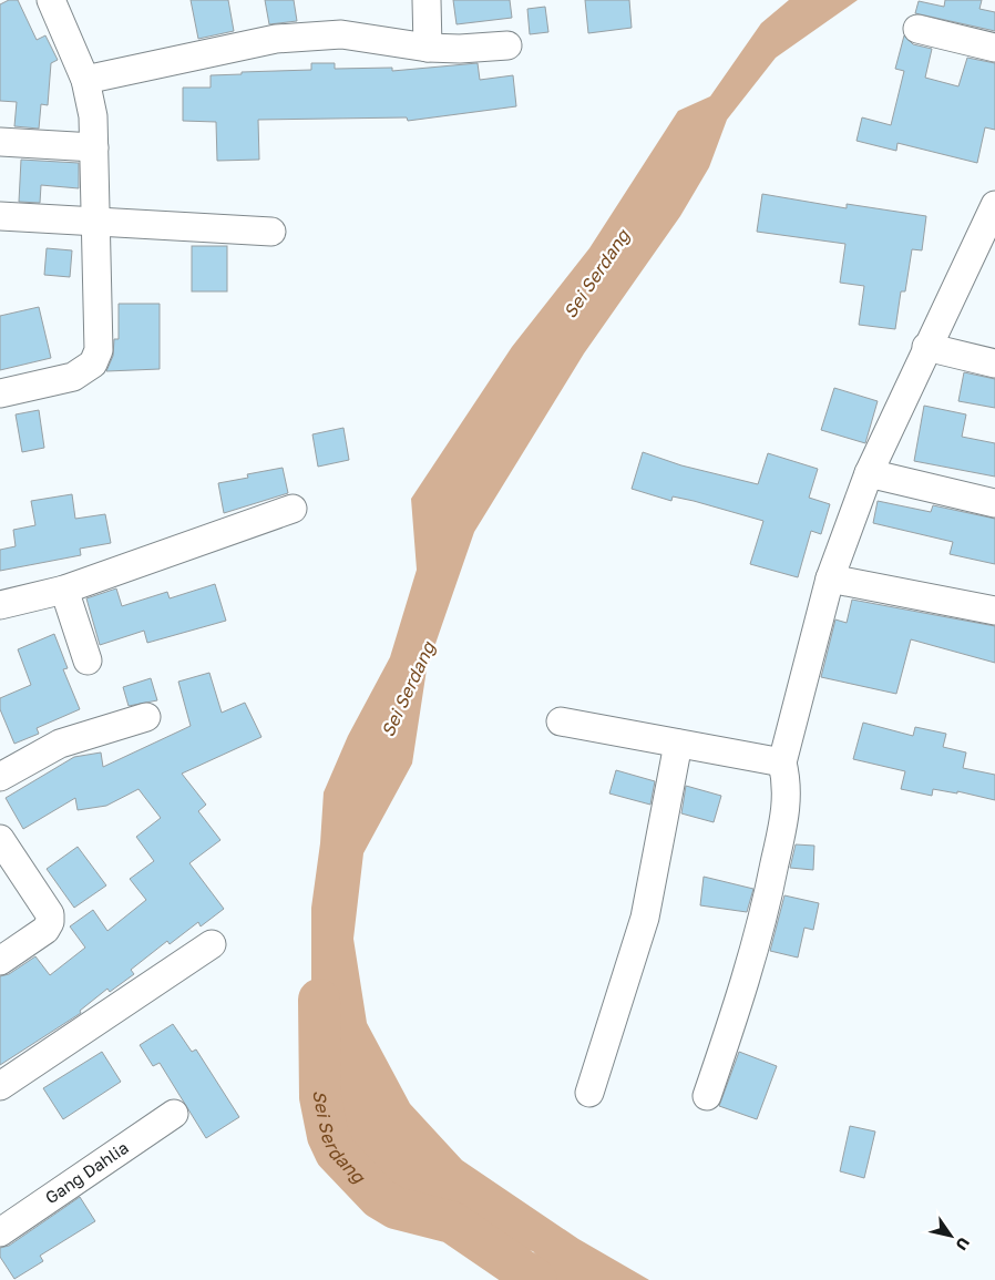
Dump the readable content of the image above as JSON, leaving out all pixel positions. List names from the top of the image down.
{
  "streets": {
    "street": ["Gang Dahlia"]
  },
  "water": ["Sei Serdang"],
  "north": "bottom right"
}
